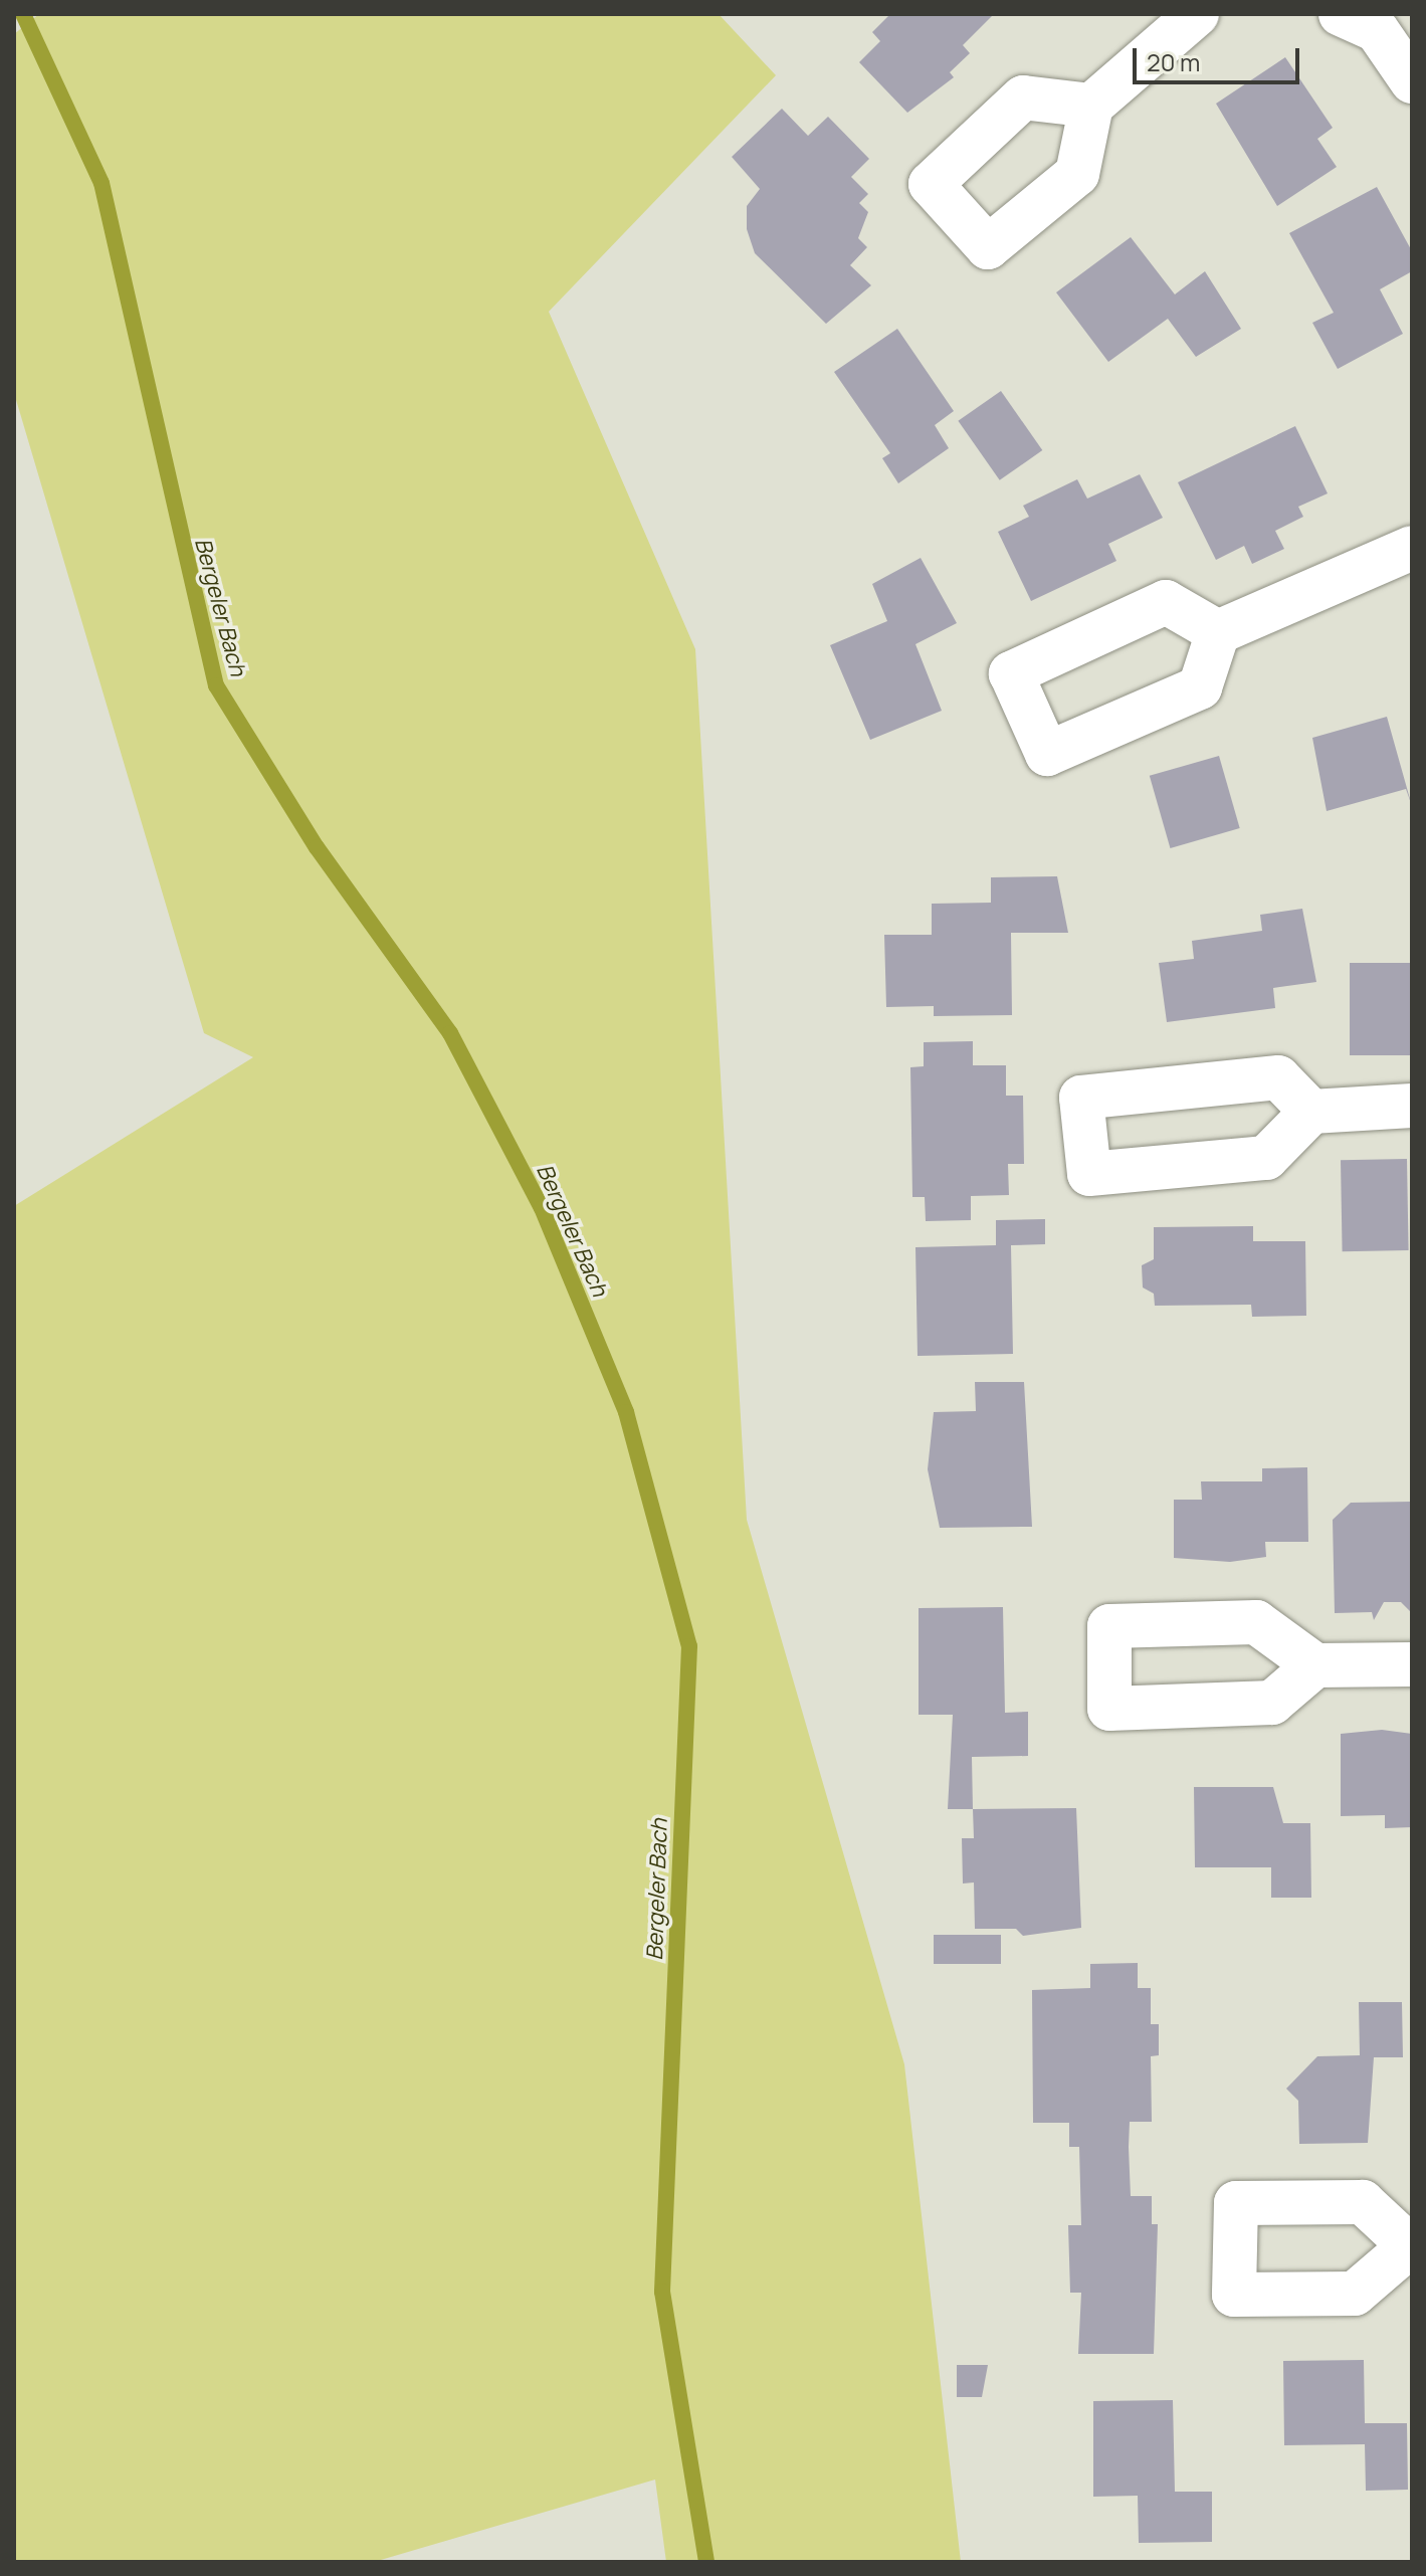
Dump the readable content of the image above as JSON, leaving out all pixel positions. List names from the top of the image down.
{
  "water": ["Bergeler Bach"],
  "scale_bar": "20 m"
}
